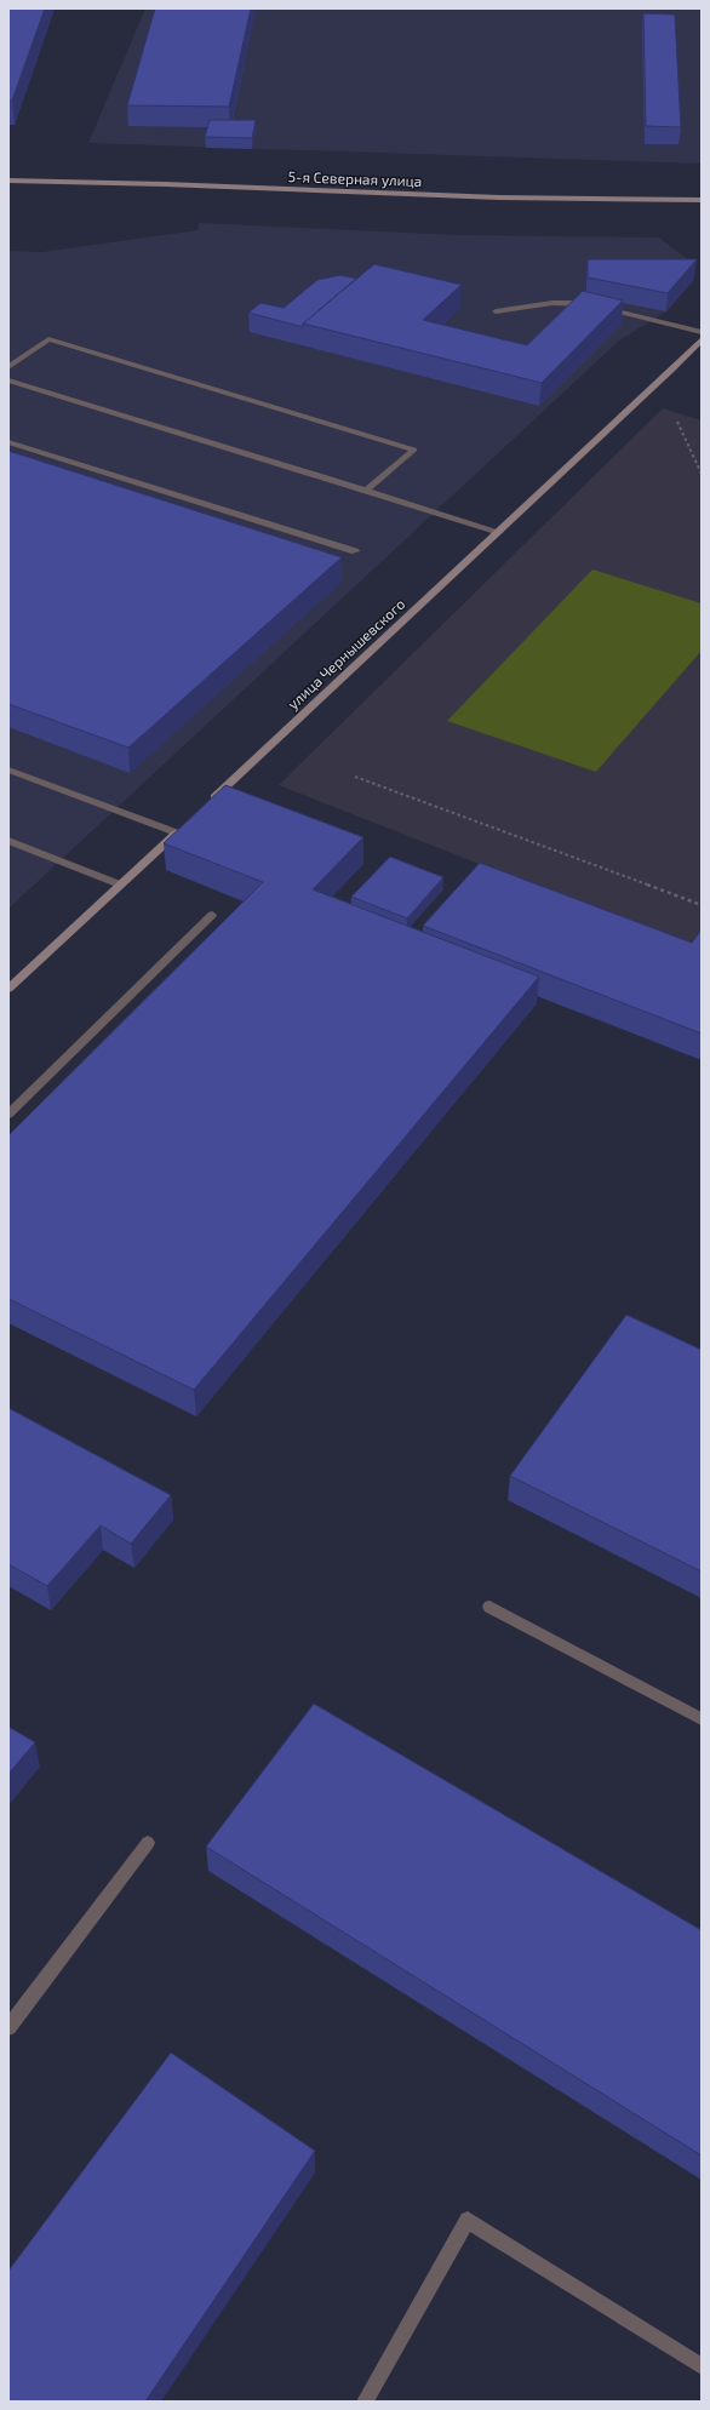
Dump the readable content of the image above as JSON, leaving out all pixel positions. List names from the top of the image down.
{
  "streets": {
    "street": ["5-я Северная улица", "улица Чернышевского"]
  }
}
